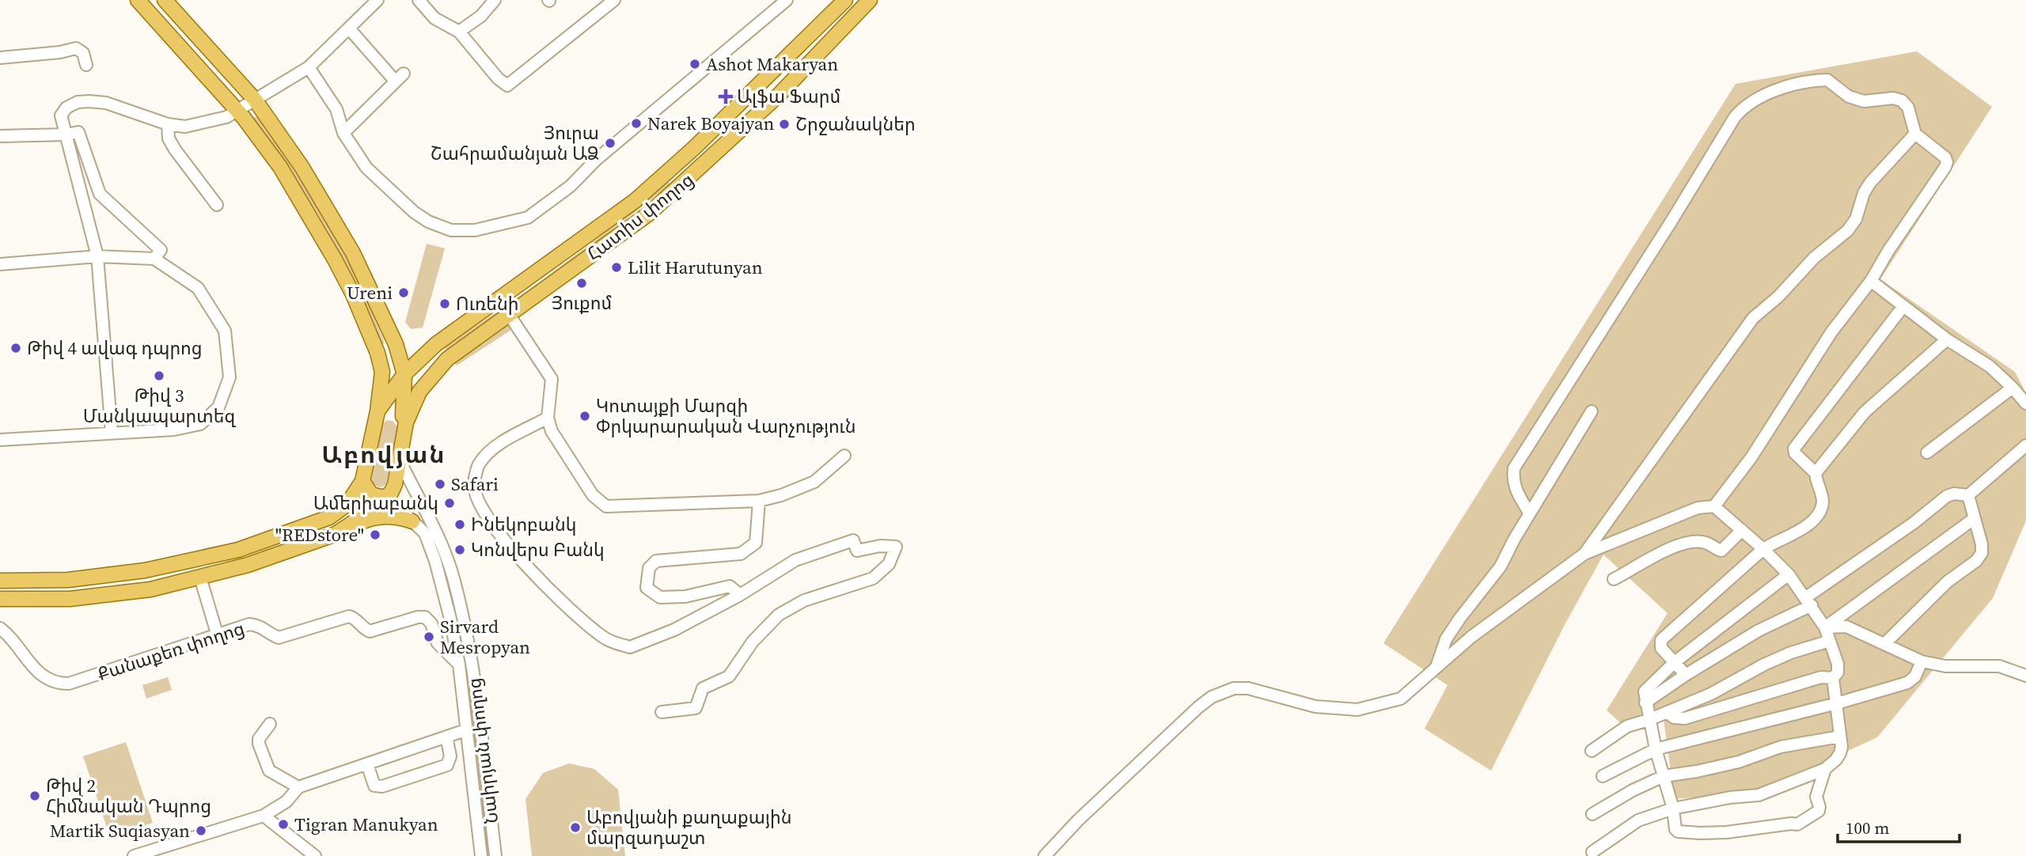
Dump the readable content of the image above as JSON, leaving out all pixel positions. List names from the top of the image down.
{
  "streets": {
    "main road": ["Հատիս փողոց"],
    "street": ["Քանաքեռ փողոց", "Նաիրյան փողոց"]
  },
  "crossings": [
    ["Քանաքեռ փողոց", "Նաիրյան փողոց"]
  ],
  "districts": ["Աբովյան"],
  "places": {
    "other": [
      "Ashot Makaryan",
      "Narek Boyajyan",
      "Շրջանակներ",
      "Յուրա Շահրամանյան ԱՁ",
      "Lilit Harutunyan",
      "Յուքոմ",
      "Ureni",
      "Ուռենի",
      "Թիվ 4 ավագ դպրոց",
      "Թիվ 3 Մանկապարտեզ",
      "Կոտայքի Մարզի Փրկարարական Վարչություն",
      "Safari",
      "Ամերիաբանկ",
      "Ինեկոբանկ",
      "\"REDstore\"",
      "Կոնվերս Բանկ",
      "Sirvard Mesropyan",
      "Թիվ 2 Հիմնական Դպրոց",
      "Tigran Manukyan",
      "Աբովյանի քաղաքային մարզադաշտ",
      "Martik Suqiasyan"
    ],
    "health": ["Ալֆա Ֆարմ"]
  },
  "scale_bar": "100 m"
}
